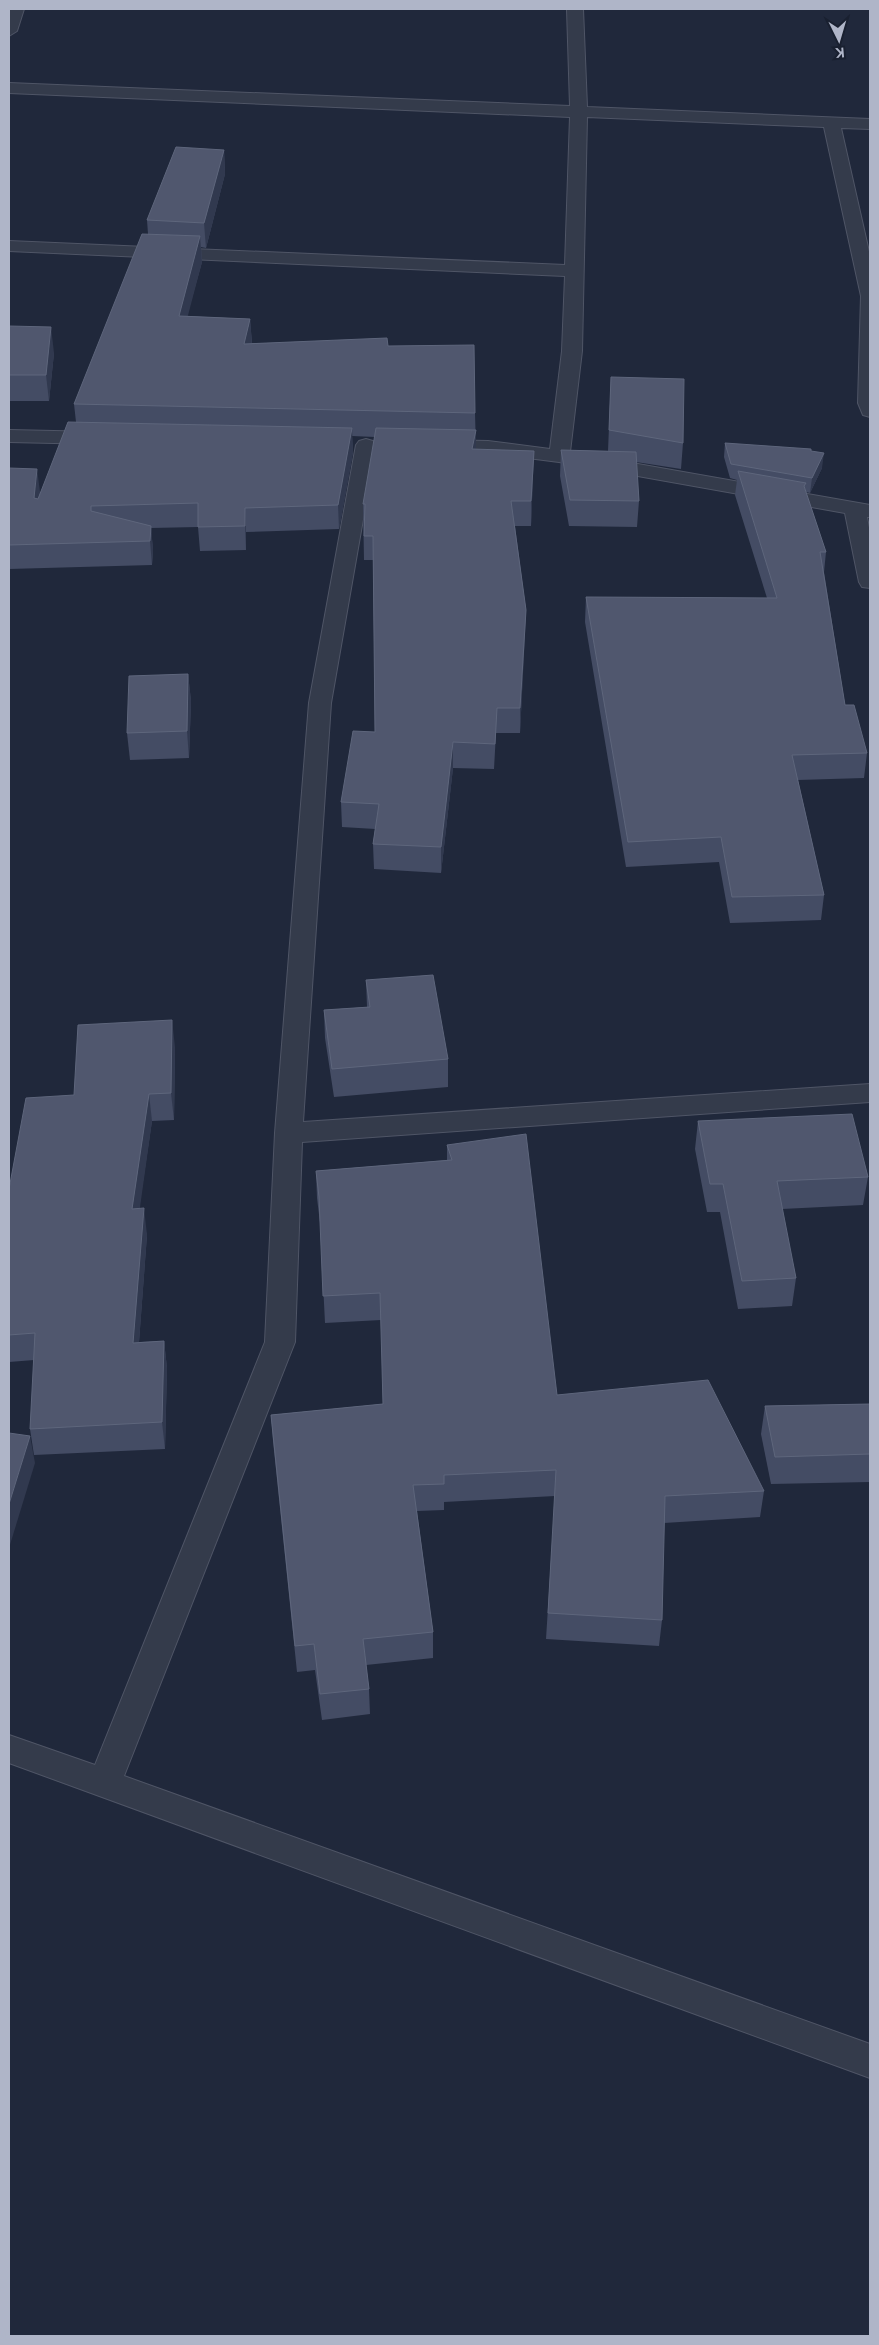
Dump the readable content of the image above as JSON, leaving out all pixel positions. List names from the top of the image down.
{
  "north": "bottom"
}
